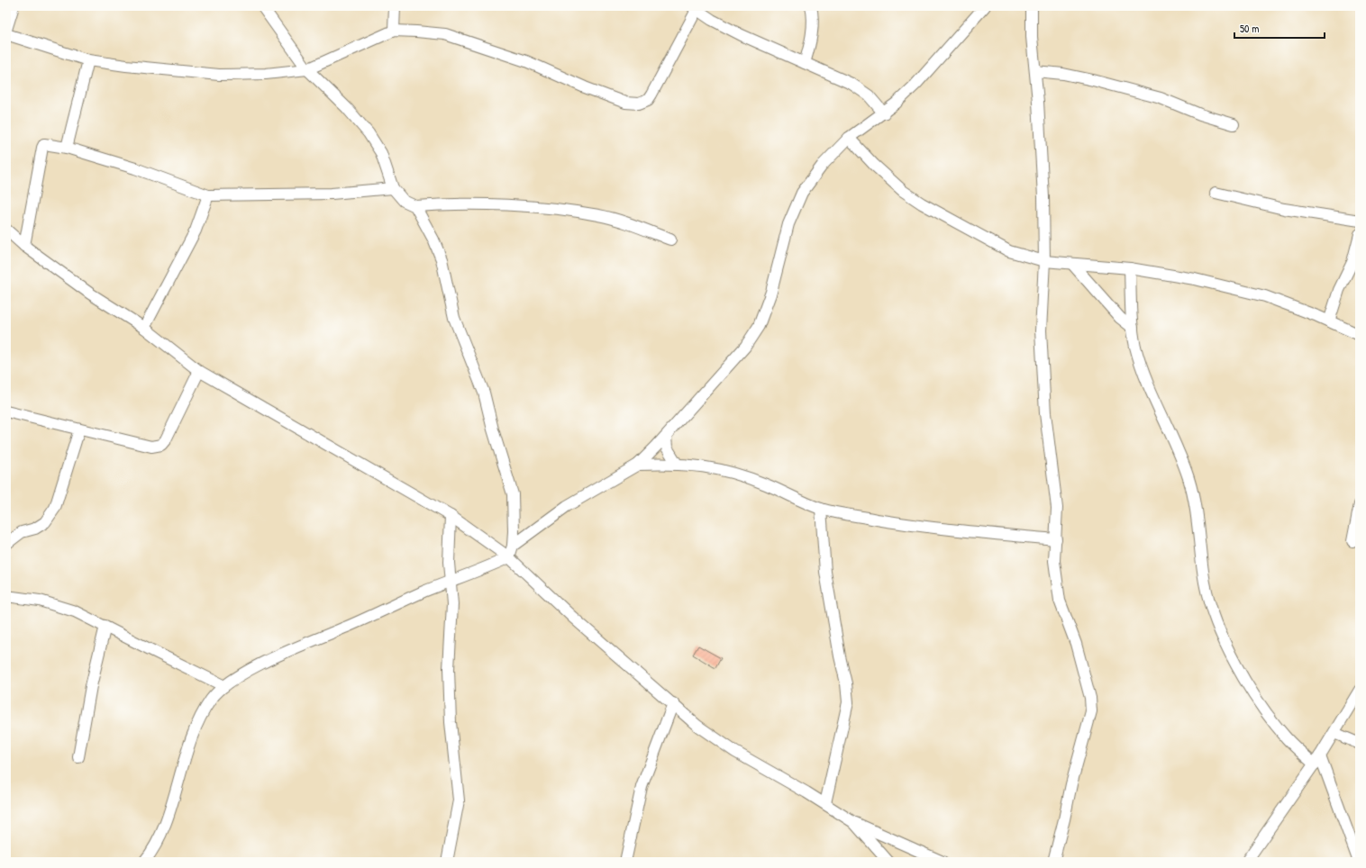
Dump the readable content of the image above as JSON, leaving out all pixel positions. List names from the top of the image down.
{
  "scale_bar": "50 m"
}
